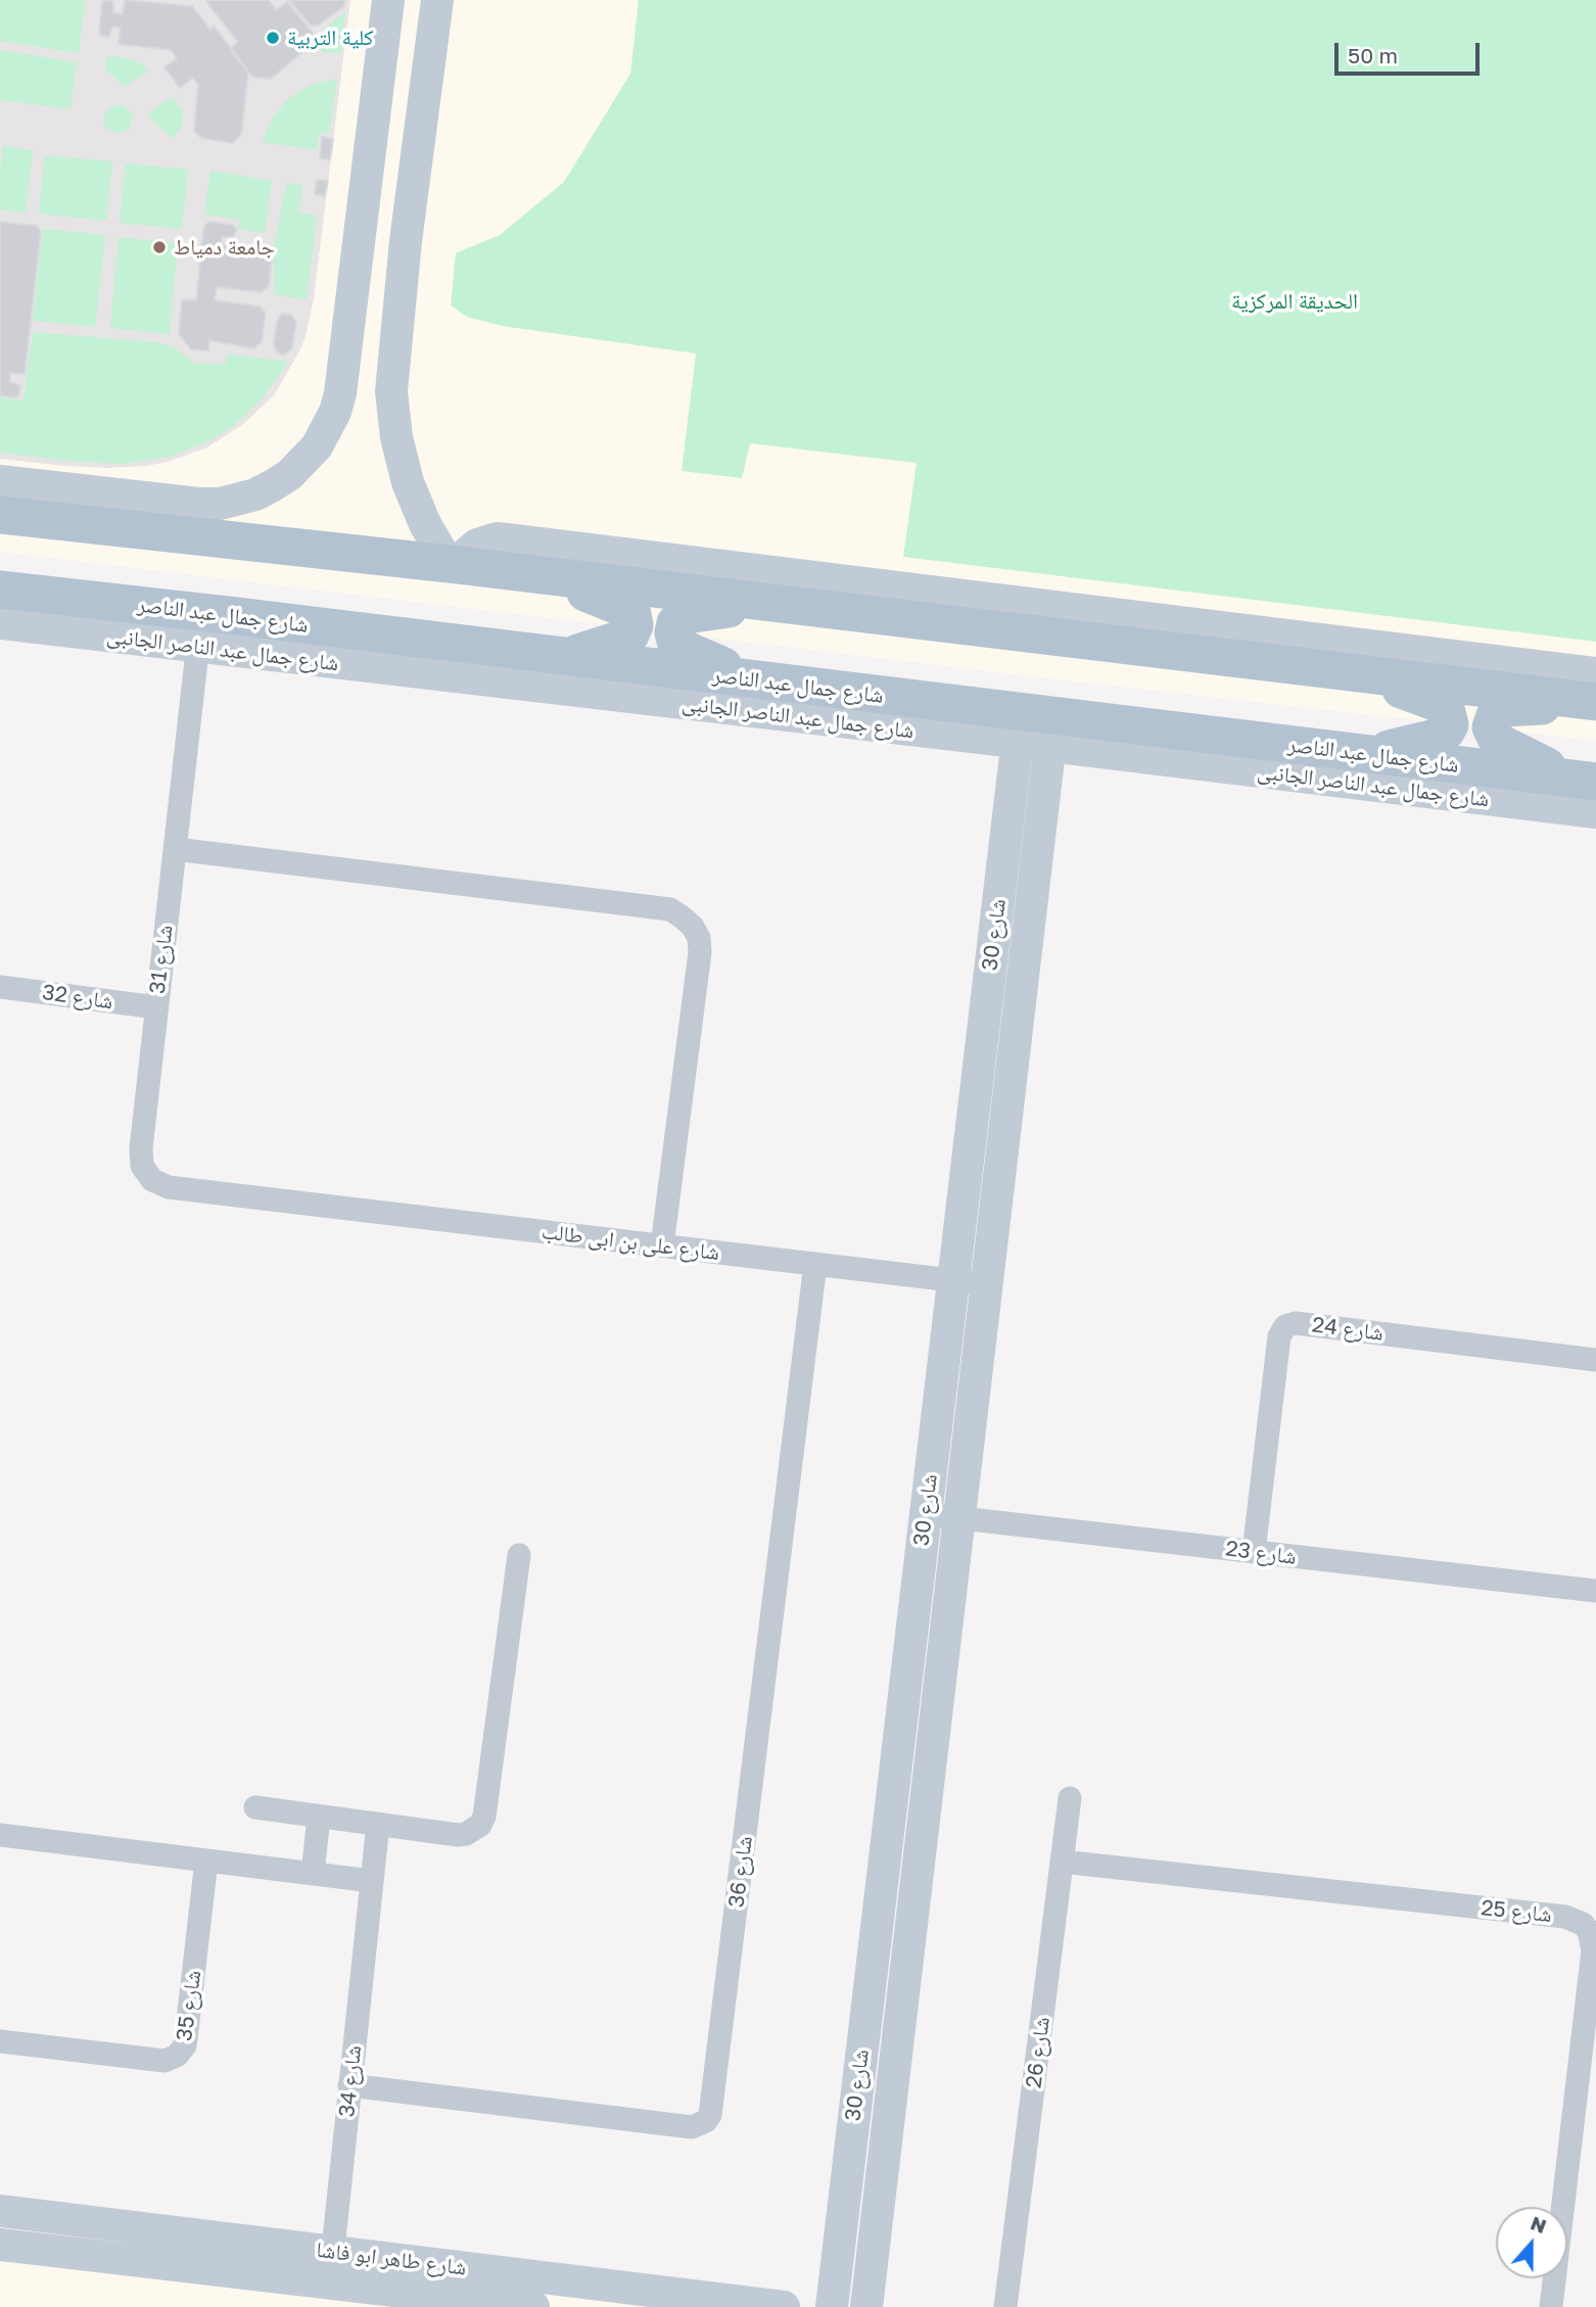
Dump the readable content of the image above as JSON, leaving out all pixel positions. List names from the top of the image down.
{
  "streets": {
    "main road": ["شارع جمال عبد الناصر"],
    "street": [
      "شارع جمال عبد الناصر الجانبى",
      "شارع 30",
      "شارع 31",
      "شارع 32",
      "شارع على بن ابى طالب",
      "شارع 24",
      "شارع 23",
      "شارع 36",
      "شارع 25",
      "شارع 35",
      "شارع 26",
      "شارع 34",
      "شارع طاهر ابو فاشا"
    ]
  },
  "crossings": [
    ["شارع جمال عبد الناصر", "شارع جمال عبد الناصر الجانبى"],
    ["شارع جمال عبد الناصر", "شارع 30"],
    ["شارع جمال عبد الناصر", "شارع 31"],
    ["شارع جمال عبد الناصر الجانبى", "شارع 30"],
    ["شارع جمال عبد الناصر الجانبى", "شارع 31"],
    ["شارع 30", "شارع على بن ابى طالب"],
    ["شارع 30", "شارع 23"],
    ["شارع 31", "شارع 32"],
    ["شارع 31", "شارع على بن ابى طالب"],
    ["شارع على بن ابى طالب", "شارع 36"],
    ["شارع 24", "شارع 23"],
    ["شارع 36", "شارع 34"],
    ["شارع 25", "شارع 26"],
    ["شارع 34", "شارع طاهر ابو فاشا"]
  ],
  "parks": ["الحديقة المركزية"],
  "places": ["كلية التربية", "جامعة دمياط"],
  "scale_bar": "50 m",
  "north": "top"
}
